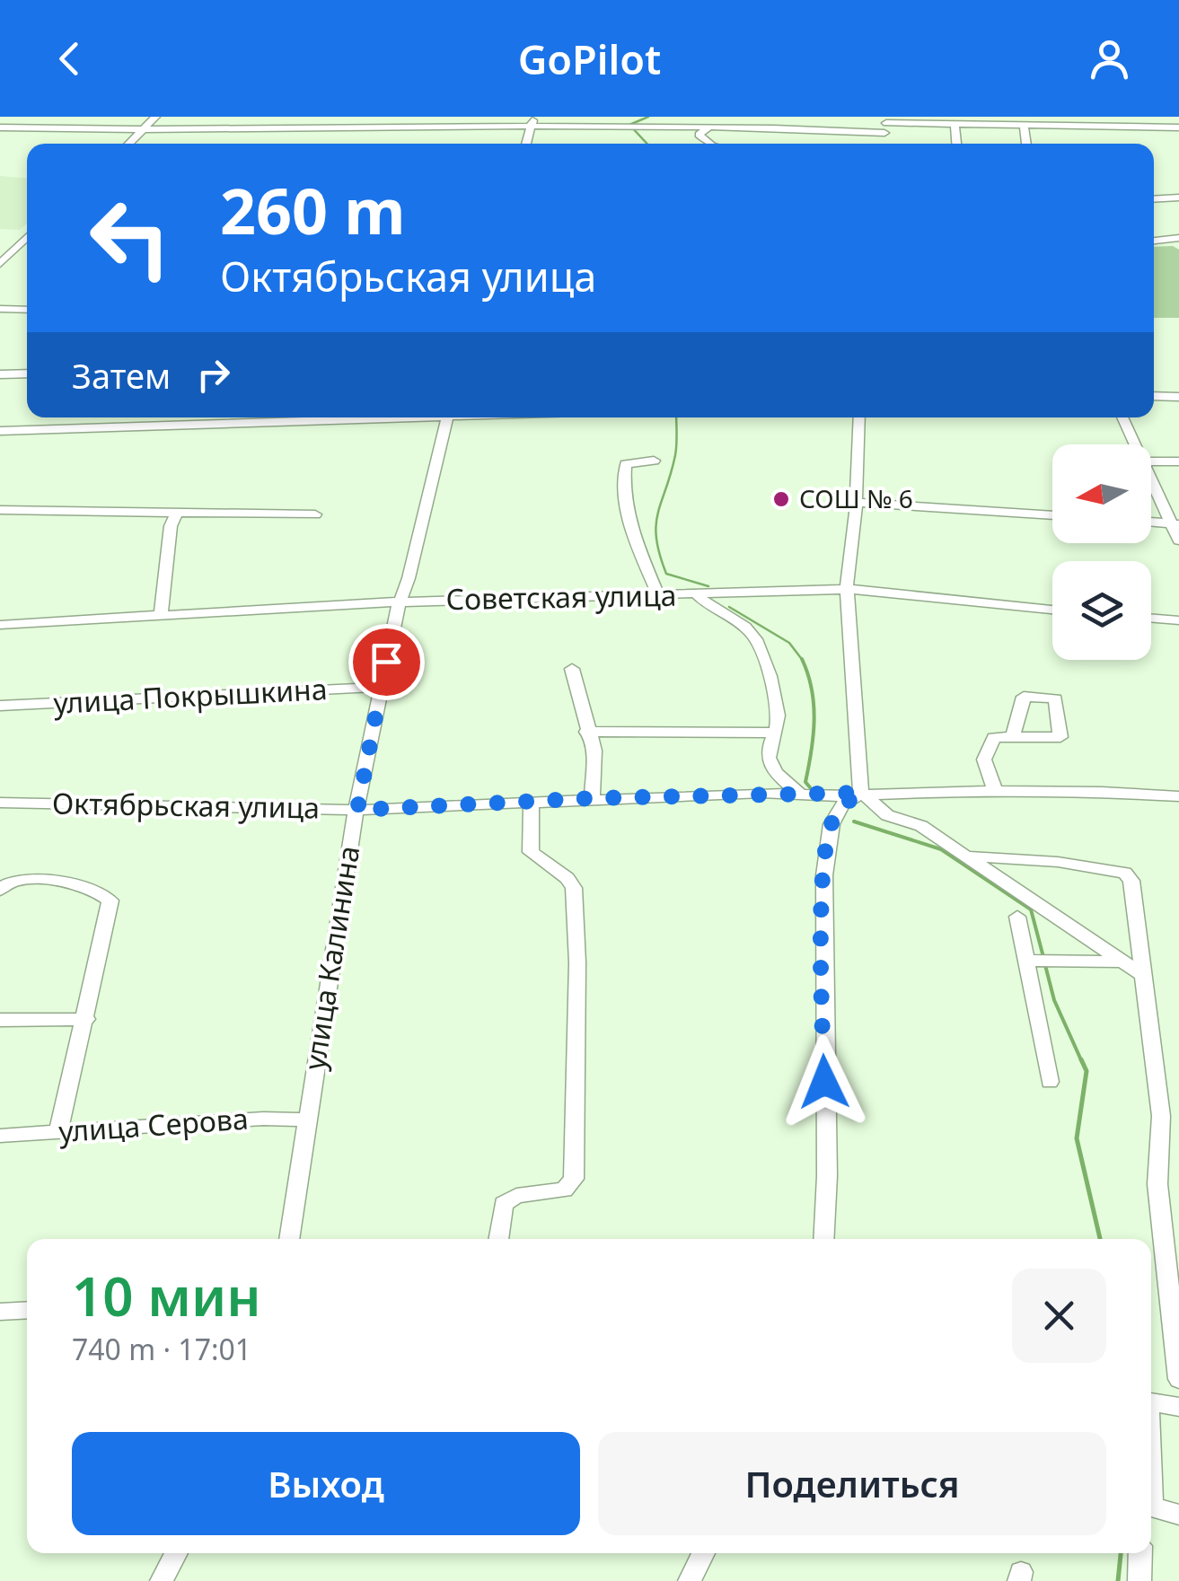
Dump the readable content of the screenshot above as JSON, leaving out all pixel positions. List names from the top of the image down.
{
  "streets": {
    "street": [
      "Советская улица",
      "улица Покрышкина",
      "Октябрьская улица",
      "улица Калинина",
      "улица Серова"
    ]
  },
  "crossings": [
    ["Советская улица", "улица Калинина"],
    ["улица Покрышкина", "улица Калинина"],
    ["Октябрьская улица", "улица Калинина"],
    ["улица Калинина", "улица Серова"]
  ],
  "places": ["СОШ № 6"],
  "north": "left",
  "page": {
    "header": "GoPilot",
    "turn": ["260 m", "Октябрьская улица"],
    "then": "Затем",
    "heading": ["10 мин", "740 m · 17:01"],
    "buttons": ["Выход", "Поделиться"]
  }
}
